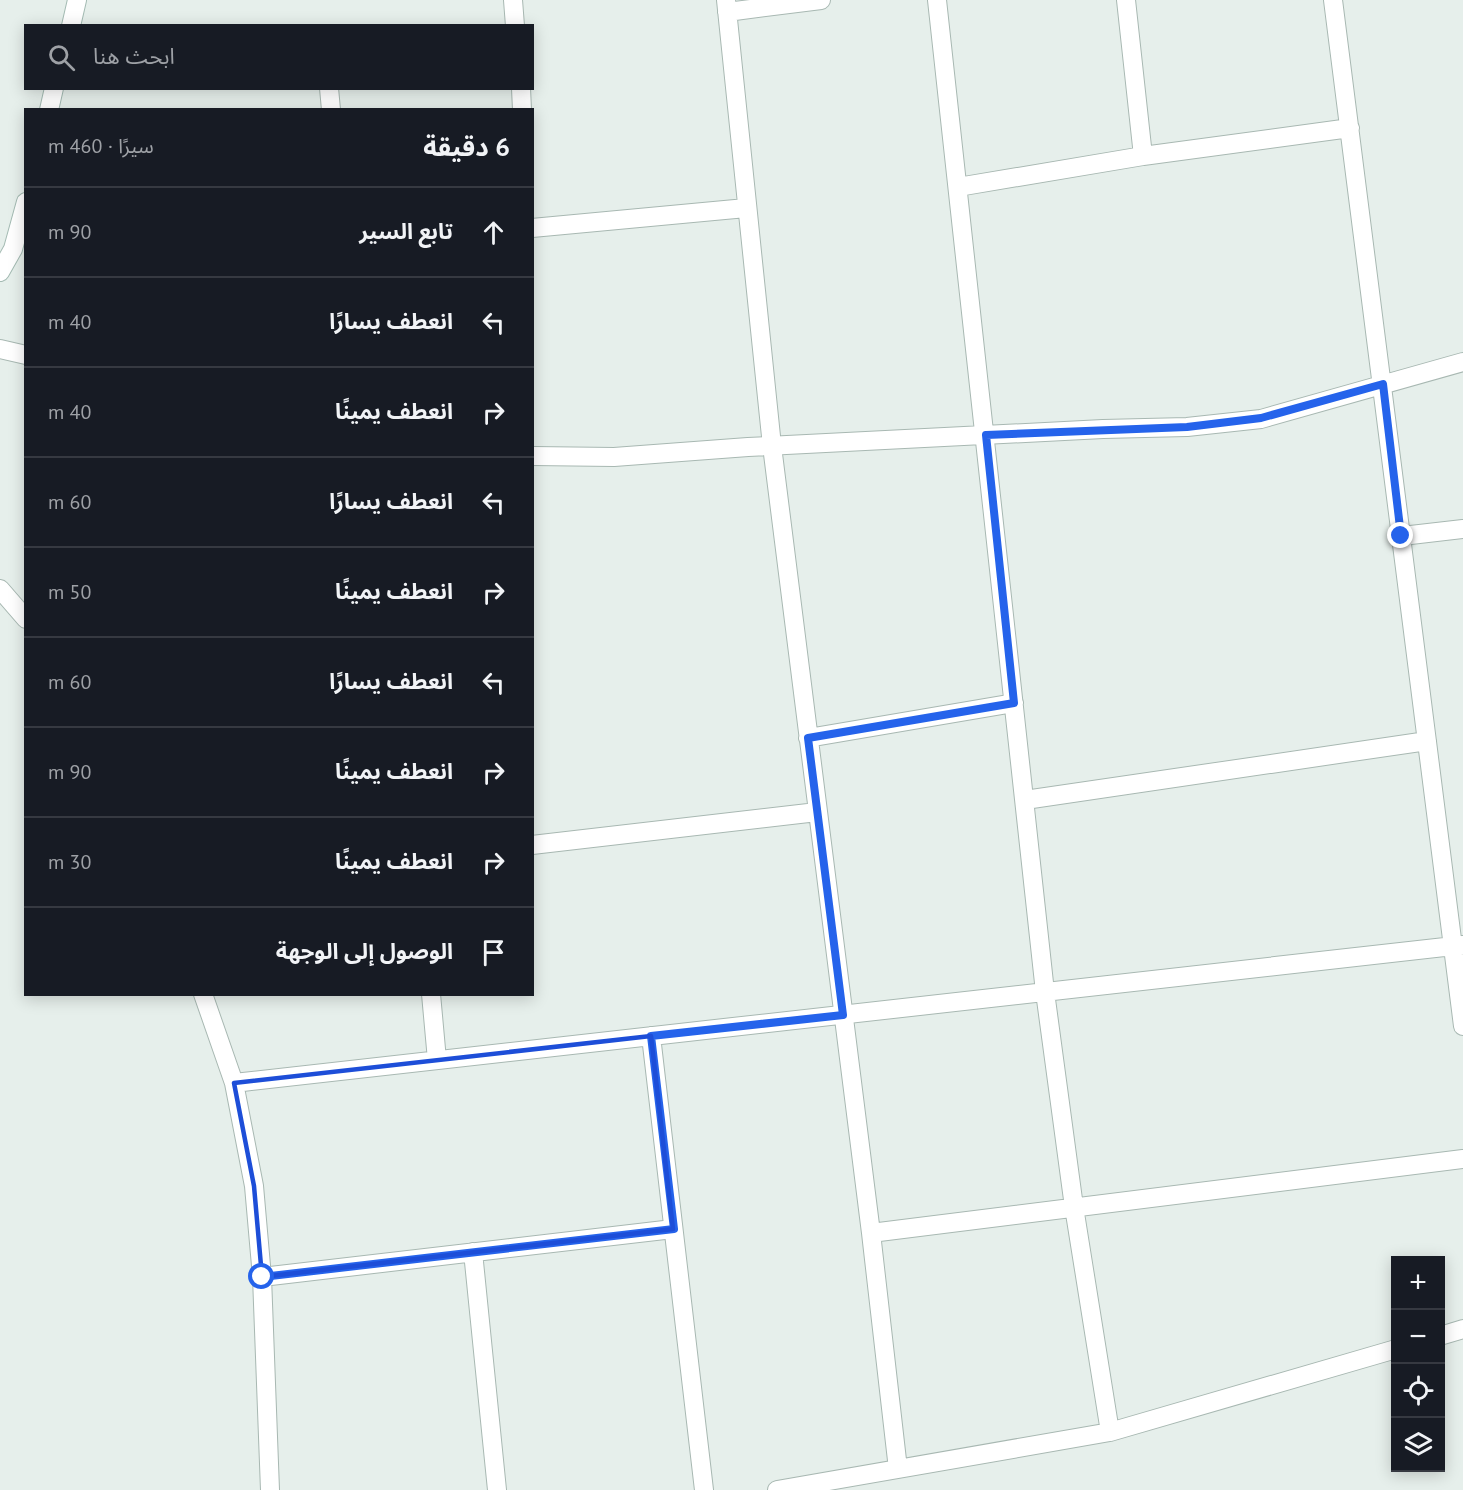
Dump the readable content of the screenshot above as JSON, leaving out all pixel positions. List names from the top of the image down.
{
  "page": {
    "search": "ابحث هنا",
    "heading": ["6 دقيقة", "سيرًا · 460 m"],
    "list": [
      ["تابع السير", "90 m"],
      ["انعطف يسارًا", "40 m"],
      ["انعطف يمينًا", "40 m"],
      ["انعطف يسارًا", "60 m"],
      ["انعطف يمينًا", "50 m"],
      ["انعطف يسارًا", "60 m"],
      ["انعطف يمينًا", "90 m"],
      ["انعطف يمينًا", "30 m"],
      "الوصول إلى الوجهة"
    ],
    "map_buttons": ["+", "−"]
  }
}
